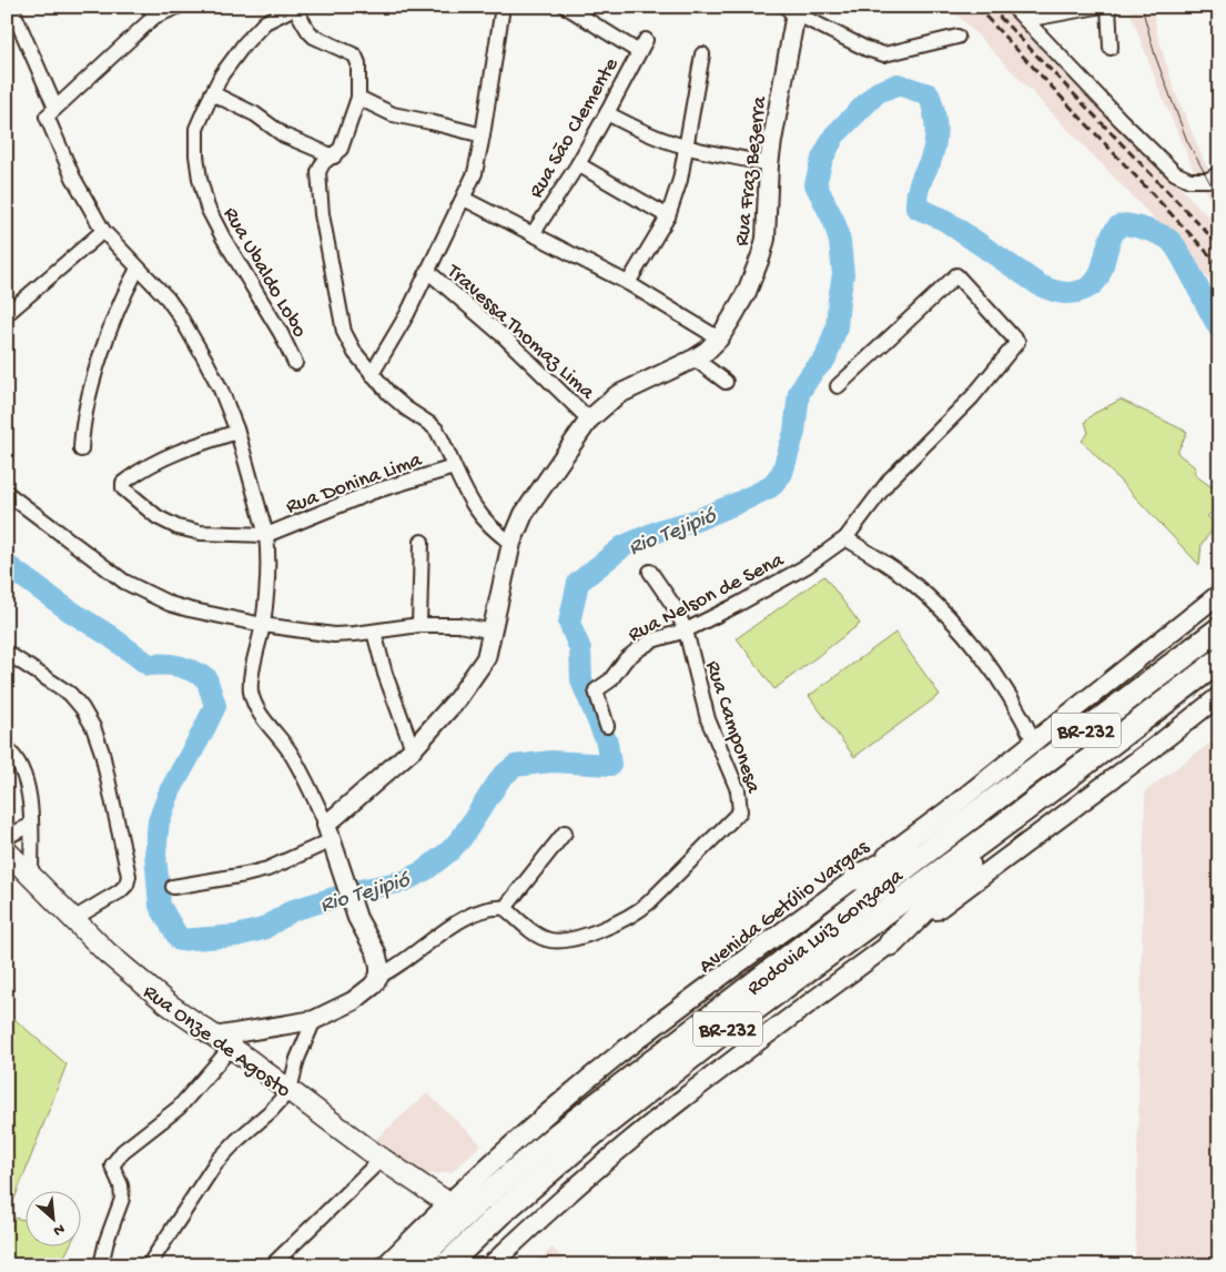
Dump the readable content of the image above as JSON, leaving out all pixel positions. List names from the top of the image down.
{
  "streets": {
    "highway": ["BR-232", "Rodovia Luiz Gonzaga"],
    "main road": ["Rua Onze de Agosto"],
    "street": [
      "Rua São Clemente",
      "Rua Fraz Bezerra",
      "Rua Ubaldo Lobo",
      "Travessa Thomaz Lima",
      "Rua Donina Lima",
      "Rua Nelson de Sena",
      "Rua Camponesa",
      "Avenida Getúlio Vargas"
    ]
  },
  "crossings": [
    ["Rua Fraz Bezerra", "Travessa Thomaz Lima"],
    ["Rua Nelson de Sena", "Rua Camponesa"],
    ["Avenida Getúlio Vargas", "Rua Onze de Agosto"]
  ],
  "water": ["Rio Tejipió"],
  "north": "bottom right"
}
